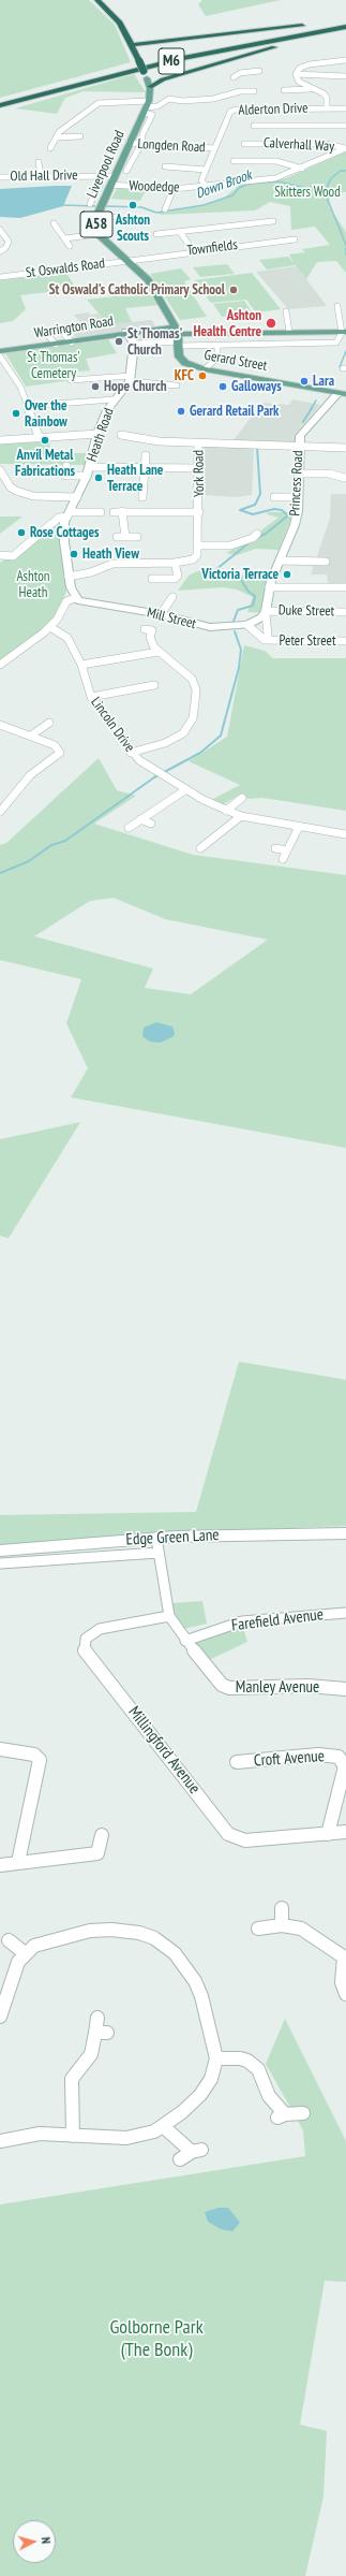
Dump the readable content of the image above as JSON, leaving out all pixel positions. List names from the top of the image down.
{
  "streets": {
    "highway": ["M6", "A58"],
    "main road": ["Liverpool Road", "Warrington Road", "Gerard Street"],
    "street": [
      "Alderton Drive",
      "Calverhall Way",
      "Longden Road",
      "Old Hall Drive",
      "Woodedge",
      "Townfields",
      "St Oswalds Road",
      "Heath Road",
      "York Road",
      "Princess Road",
      "Duke Street",
      "Mill Street",
      "Peter Street",
      "Lincoln Drive",
      "Edge Green Lane",
      "Farefield Avenue",
      "Manley Avenue",
      "Millingford Avenue",
      "Croft Avenue"
    ]
  },
  "crossings": [
    ["M6", "A58"],
    ["Alderton Drive", "Longden Road"],
    ["Alderton Drive", "Woodedge"],
    ["Calverhall Way", "Woodedge"],
    ["Longden Road", "Liverpool Road"],
    ["Liverpool Road", "Old Hall Drive"],
    ["Liverpool Road", "Woodedge"],
    ["Liverpool Road", "A58"],
    ["A58", "Townfields"],
    ["A58", "St Oswalds Road"],
    ["A58", "Warrington Road"],
    ["A58", "Gerard Street"],
    ["Townfields", "St Oswalds Road"],
    ["Warrington Road", "Gerard Street"],
    ["Gerard Street", "Princess Road"],
    ["Heath Road", "York Road"],
    ["Heath Road", "Mill Street"],
    ["York Road", "Princess Road"],
    ["Princess Road", "Duke Street"],
    ["Princess Road", "Mill Street"],
    ["Princess Road", "Peter Street"],
    ["Duke Street", "Mill Street"],
    ["Mill Street", "Peter Street"],
    ["Edge Green Lane", "Manley Avenue"],
    ["Farefield Avenue", "Manley Avenue"],
    ["Manley Avenue", "Millingford Avenue"],
    ["Millingford Avenue", "Croft Avenue"]
  ],
  "water": ["Down Brook"],
  "parks": [
    "Skitters Wood",
    "St Thomas' Cemetery",
    "Ashton Heath",
    "Golborne Park (The Bonk)"
  ],
  "places": [
    "Ashton Scouts",
    "St Oswald's Catholic Primary School",
    "Ashton Health Centre",
    "St Thomas' Church",
    "KFC",
    "Lara",
    "Hope Church",
    "Galloways",
    "Gerard Retail Park",
    "Over the Rainbow",
    "Anvil Metal Fabrications",
    "Heath Lane Terrace",
    "Rose Cottages",
    "Heath View",
    "Victoria Terrace"
  ],
  "north": "right"
}
